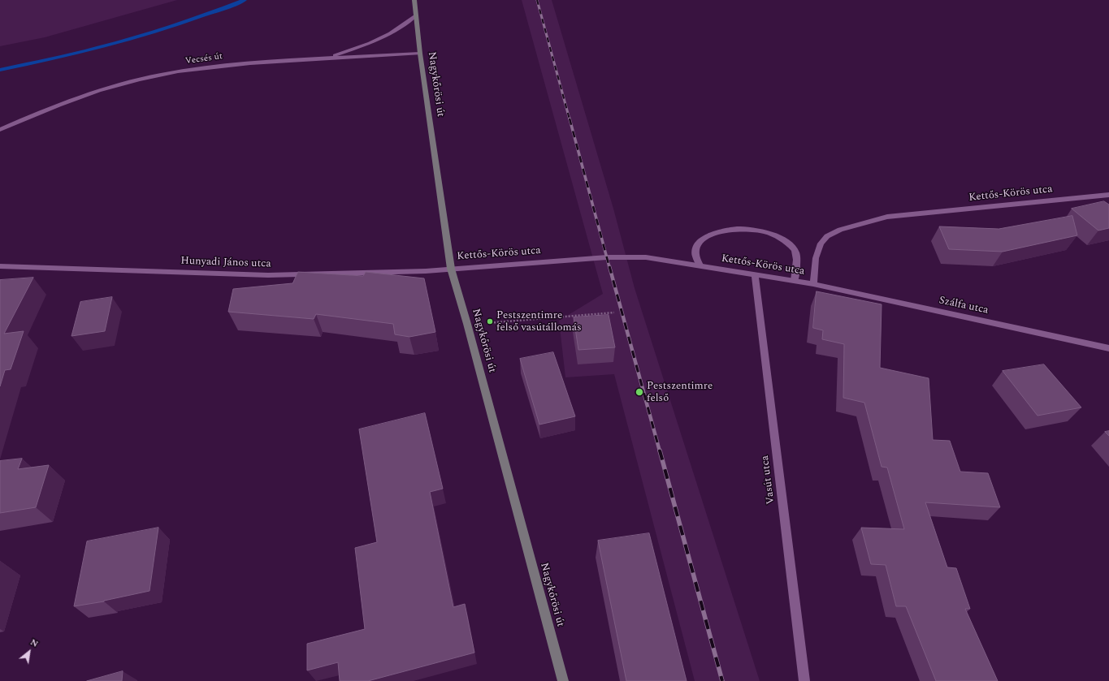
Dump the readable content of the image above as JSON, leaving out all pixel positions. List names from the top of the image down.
{
  "streets": {
    "main road": ["Nagykőrösi út"],
    "street": [
      "Vecsés út",
      "Kettős-Körös utca",
      "Hunyadi János utca",
      "Szálfa utca",
      "Vasút utca"
    ]
  },
  "crossings": [
    ["Vecsés út", "Nagykőrösi út"],
    ["Nagykőrösi út", "Kettős-Körös utca"],
    ["Nagykőrösi út", "Hunyadi János utca"],
    ["Kettős-Körös utca", "Hunyadi János utca"],
    ["Kettős-Körös utca", "Szálfa utca"],
    ["Kettős-Körös utca", "Vasút utca"]
  ],
  "places": ["Pestszentimre felső vasútállomás", "Pestszentimre felső"],
  "north": "top right"
}
